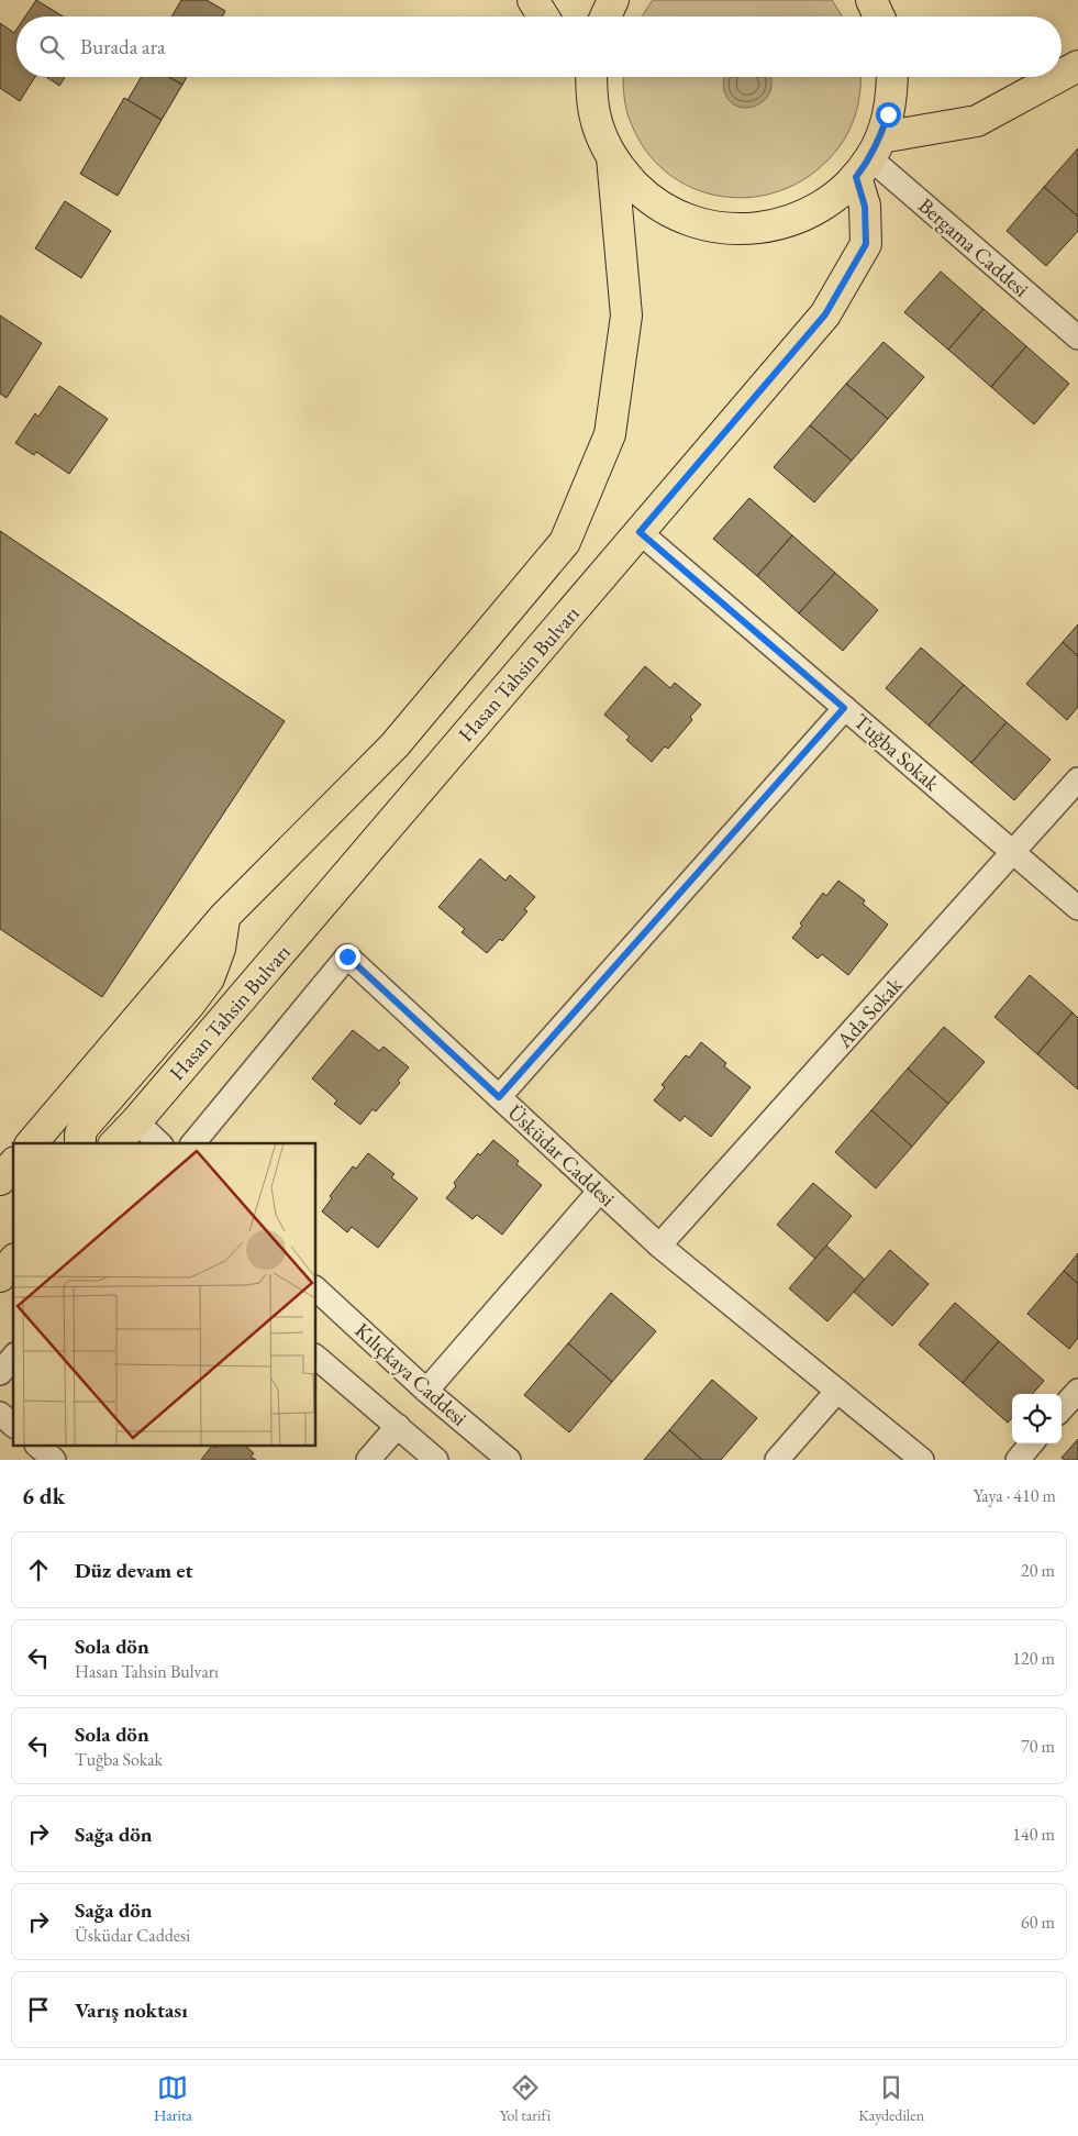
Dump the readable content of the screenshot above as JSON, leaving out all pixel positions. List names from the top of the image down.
{
  "streets": {
    "main road": ["Hasan Tahsin Bulvarı"],
    "street": [
      "Bergama Caddesi",
      "Tuğba Sokak",
      "Ada Sokak",
      "Üsküdar Caddesi",
      "Kılıçkaya Caddesi"
    ]
  },
  "crossings": [
    ["Bergama Caddesi", "Hasan Tahsin Bulvarı"],
    ["Hasan Tahsin Bulvarı", "Tuğba Sokak"],
    ["Tuğba Sokak", "Ada Sokak"],
    ["Ada Sokak", "Üsküdar Caddesi"]
  ],
  "page": {
    "search": "Burada ara",
    "heading": ["6 dk", "Yaya · 410 m"],
    "list": [
      ["Düz devam et", "20 m"],
      ["Sola dön", "Hasan Tahsin Bulvarı", "120 m"],
      ["Sola dön", "Tuğba Sokak", "70 m"],
      ["Sağa dön", "140 m"],
      ["Sağa dön", "Üsküdar Caddesi", "60 m"],
      "Varış noktası"
    ],
    "nav": ["Harita", "Yol tarifi", "Kaydedilen"]
  }
}
